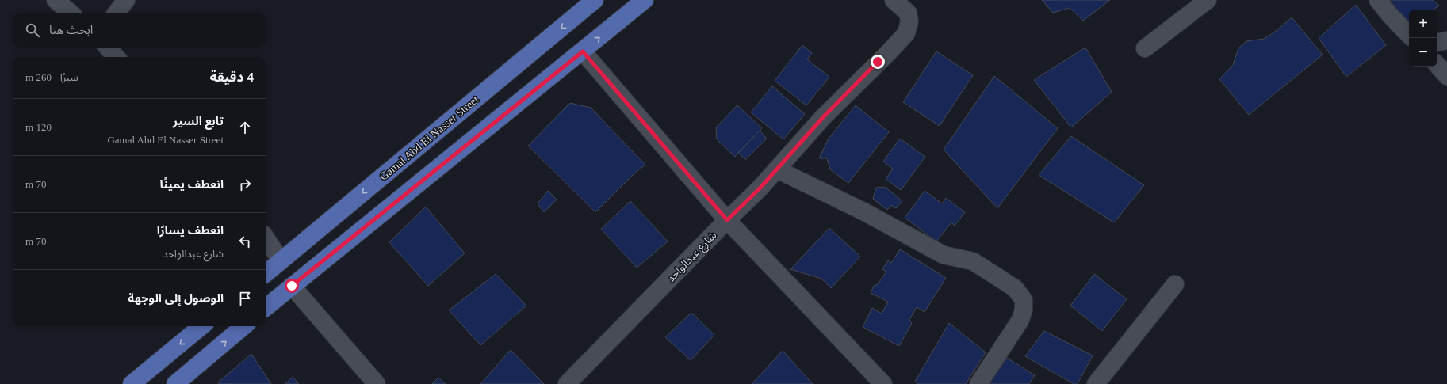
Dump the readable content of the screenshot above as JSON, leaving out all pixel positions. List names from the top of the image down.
{
  "streets": {
    "main road": ["Gamal Abd El Nasser Street"],
    "street": ["شارع عبدالواحد"]
  },
  "page": {
    "map_buttons": ["+", "−"],
    "search": "ابحث هنا",
    "heading": ["4 دقيقة", "سيرًا · 260 m"],
    "list": [
      ["تابع السير", "Gamal Abd El Nasser Street", "120 m"],
      ["انعطف يمينًا", "70 m"],
      ["انعطف يسارًا", "شارع عبدالواحد", "70 m"],
      "الوصول إلى الوجهة"
    ]
  }
}
